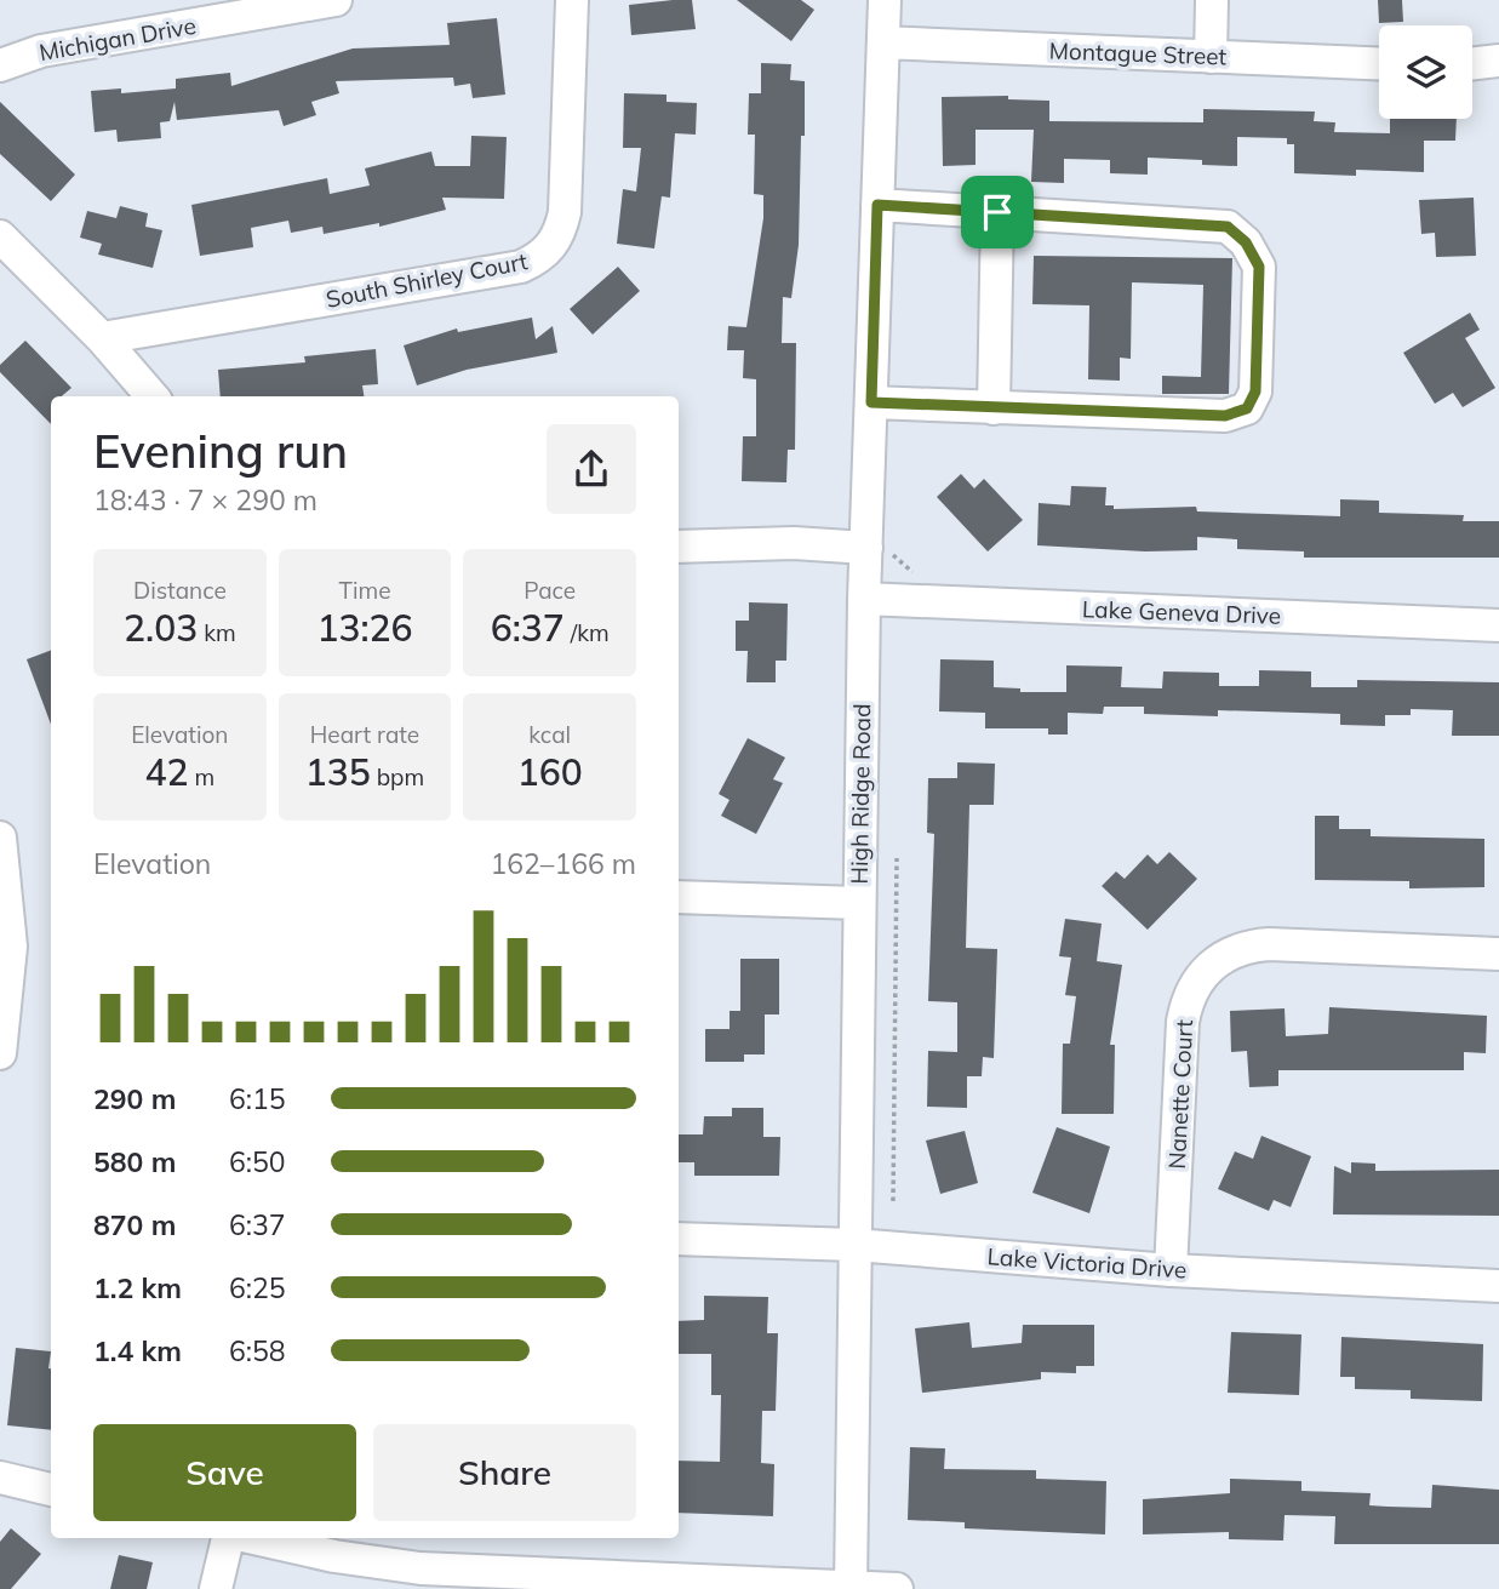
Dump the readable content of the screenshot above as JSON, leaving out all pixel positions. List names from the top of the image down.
{
  "streets": {
    "street": [
      "Michigan Drive",
      "Montague Street",
      "South Shirley Court",
      "Lake Geneva Drive",
      "High Ridge Road",
      "Nanette Court",
      "Lake Victoria Drive"
    ]
  },
  "crossings": [
    ["Montague Street", "High Ridge Road"],
    ["Lake Geneva Drive", "High Ridge Road"],
    ["High Ridge Road", "Lake Victoria Drive"],
    ["Nanette Court", "Lake Victoria Drive"]
  ],
  "page": {
    "heading": ["Evening run", "18:43 · 7 × 290 m"],
    "stats": [
      ["Distance", "2.03 km"],
      ["Time", "13:26"],
      ["Pace", "6:37 /km"],
      ["Elevation", "42 m"],
      ["Heart rate", "135 bpm"],
      ["kcal", "160"]
    ],
    "chart": ["Elevation", "162–166 m"],
    "list": [
      {
        "name": "290 m",
        "note": "6:15"
      },
      {
        "name": "580 m",
        "note": "6:50"
      },
      {
        "name": "870 m",
        "note": "6:37"
      },
      {
        "name": "1.2 km",
        "note": "6:25"
      },
      {
        "name": "1.4 km",
        "note": "6:58"
      }
    ],
    "buttons": ["Save", "Share"]
  }
}
